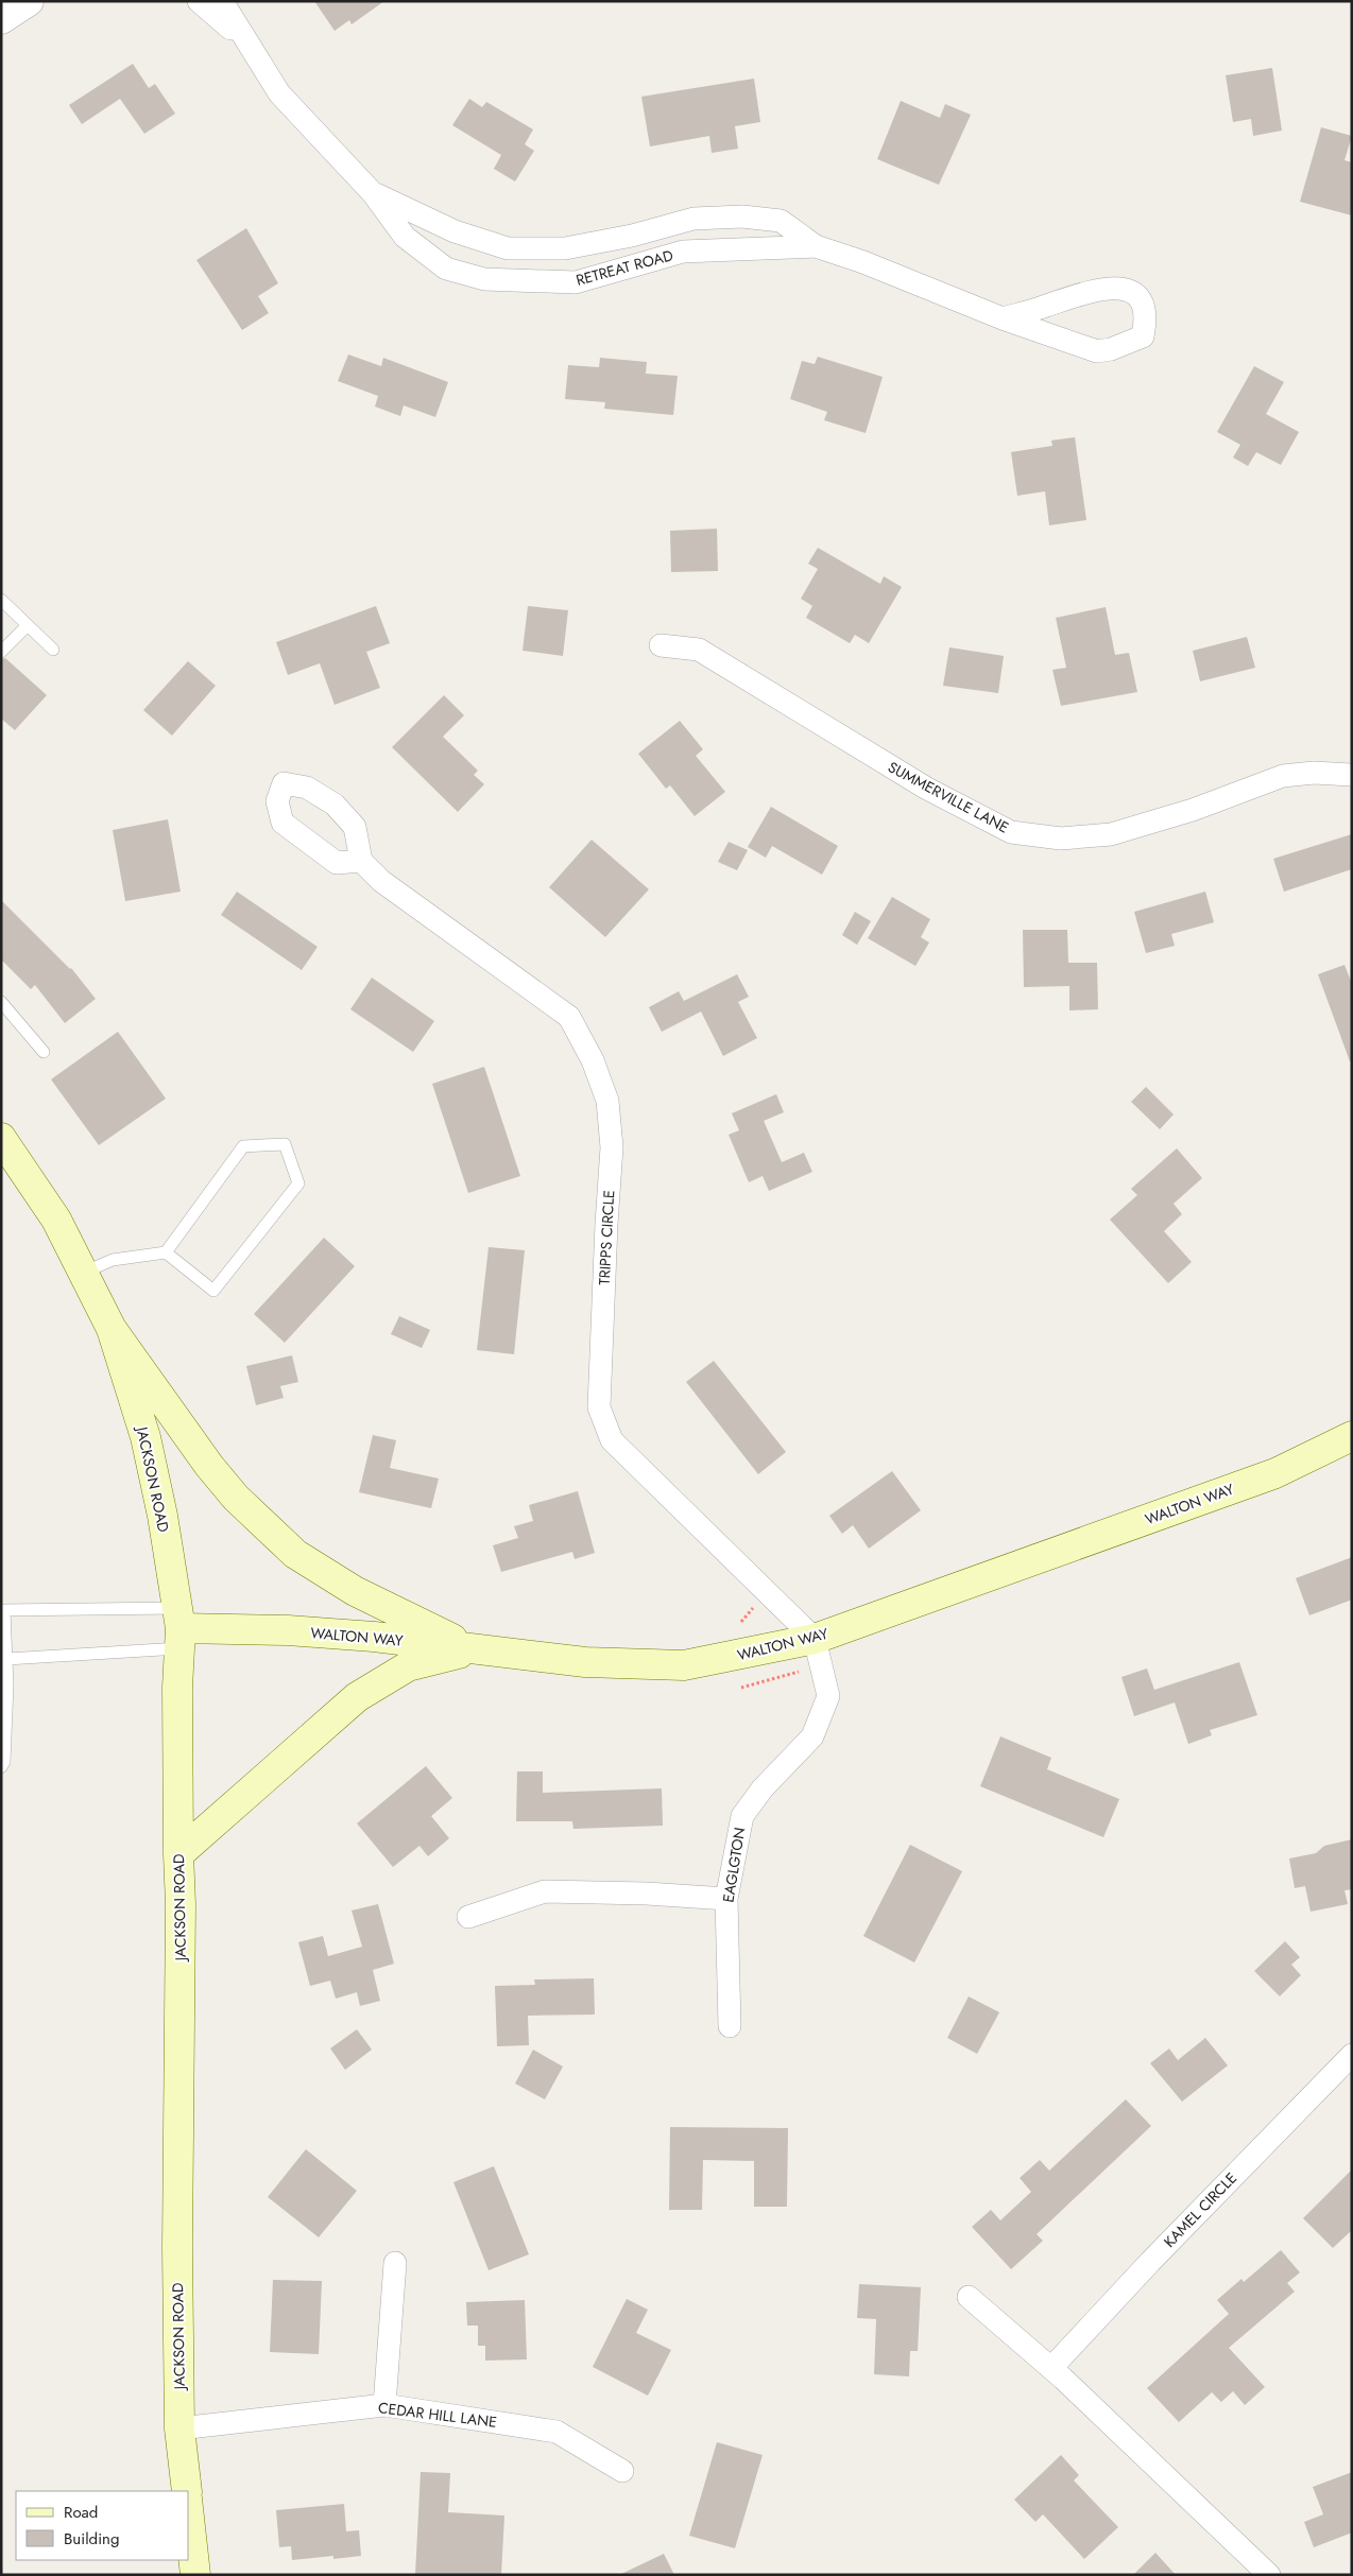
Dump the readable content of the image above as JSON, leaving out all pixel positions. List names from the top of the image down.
{
  "streets": {
    "main road": ["JACKSON ROAD", "WALTON WAY"],
    "street": [
      "RETREAT ROAD",
      "SUMMERVILLE LANE",
      "TRIPPS CIRCLE",
      "EAGLGTON",
      "KAMEL CIRCLE",
      "CEDAR HILL LANE"
    ]
  },
  "crossings": [
    ["TRIPPS CIRCLE", "WALTON WAY"],
    ["TRIPPS CIRCLE", "EAGLGTON"],
    ["JACKSON ROAD", "WALTON WAY"],
    ["JACKSON ROAD", "CEDAR HILL LANE"],
    ["WALTON WAY", "EAGLGTON"]
  ],
  "legend": ["Road", "Building"]
}
